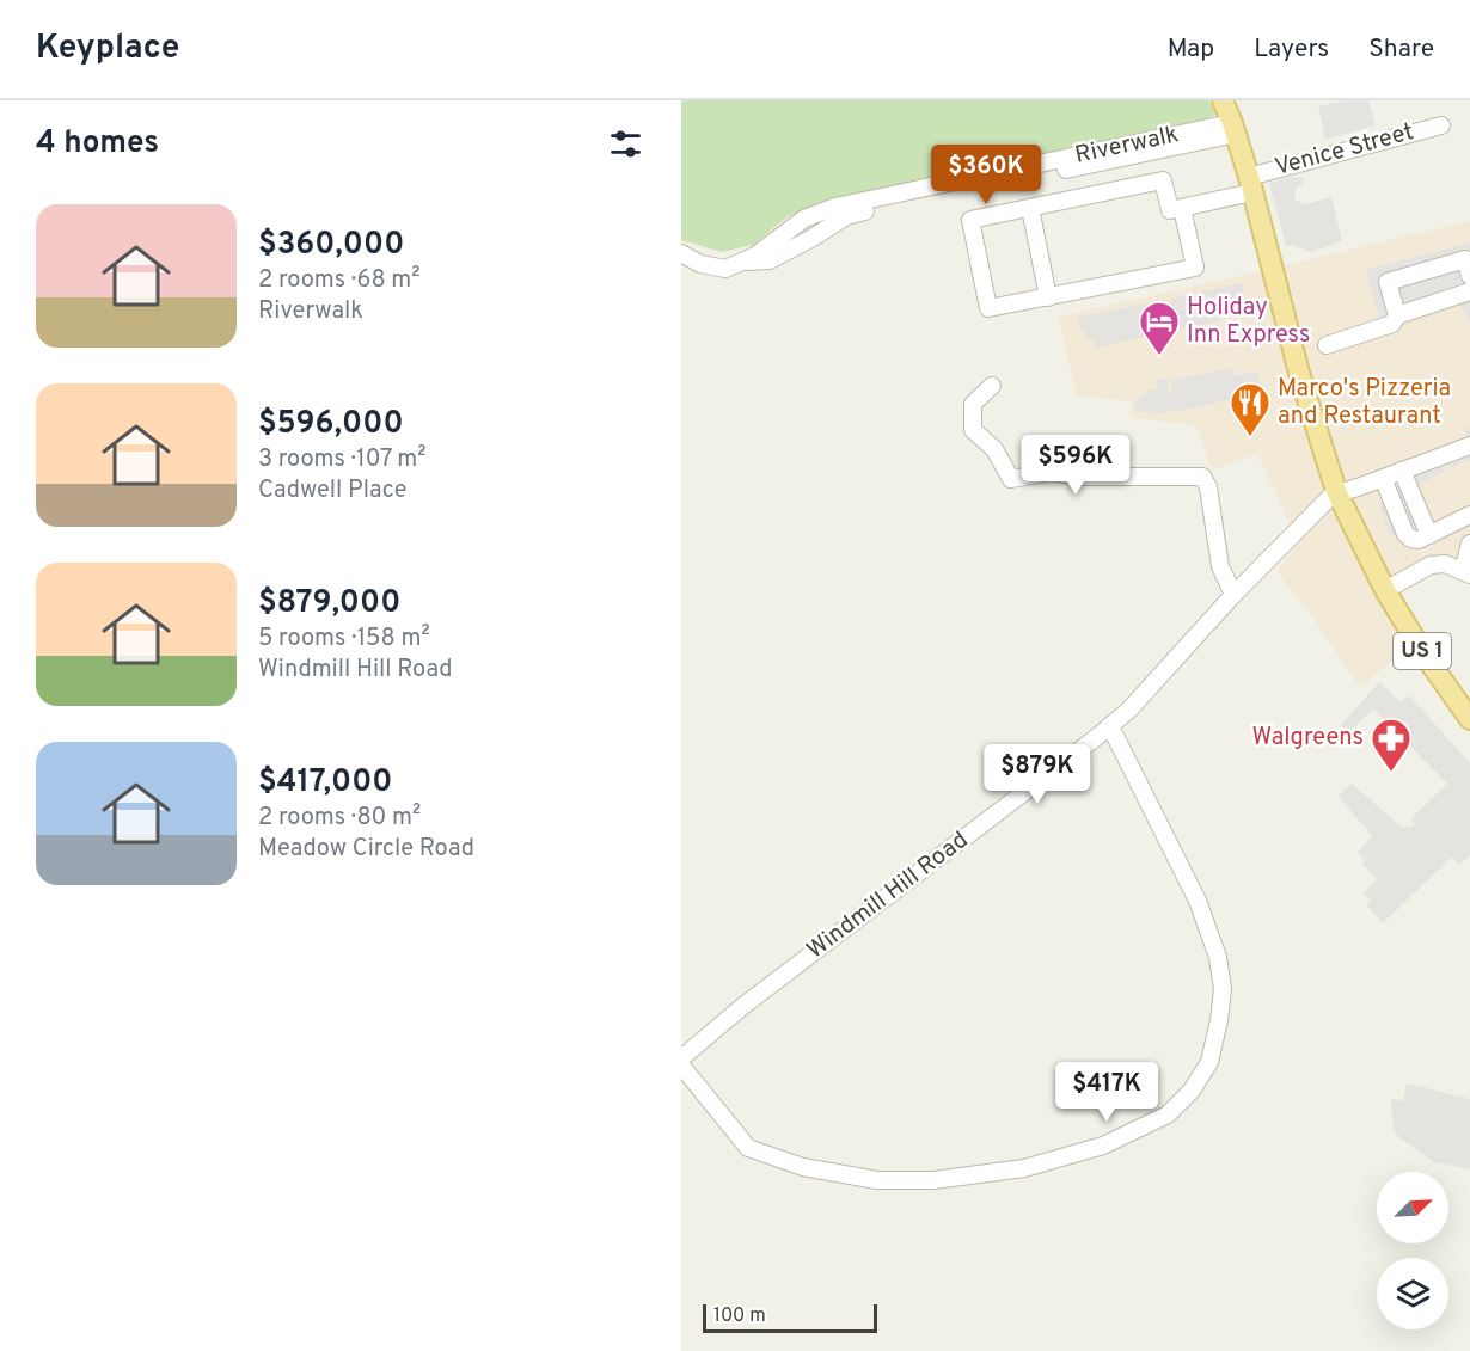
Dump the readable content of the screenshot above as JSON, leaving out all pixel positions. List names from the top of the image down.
{
  "streets": {
    "main road": ["US 1"],
    "street": ["Riverwalk", "Venice Street", "Windmill Hill Road"]
  },
  "crossings": [
    ["Riverwalk", "US 1"],
    ["Venice Street", "US 1"],
    ["US 1", "Windmill Hill Road"]
  ],
  "places": {
    "hotel": ["Holiday Inn Express"],
    "restaurant": ["Marco's Pizzeria and Restaurant"],
    "pharmacy": ["Walgreens"]
  },
  "scale_bar": "100 m",
  "north": "top right",
  "page": {
    "header": "Keyplace",
    "nav": ["Map", "Layers", "Share"],
    "heading": "4 homes",
    "price": [
      "$360K",
      "$596K",
      "$879K",
      "$417K"
    ],
    "list": [
      {
        "name": "$360,000",
        "note": "2 rooms · 68 m² · Riverwalk"
      },
      {
        "name": "$596,000",
        "note": "3 rooms · 107 m² · Cadwell Place"
      },
      {
        "name": "$879,000",
        "note": "5 rooms · 158 m² · Windmill Hill Road"
      },
      {
        "name": "$417,000",
        "note": "2 rooms · 80 m² · Meadow Circle Road"
      }
    ],
    "scale": "100 m"
  }
}
